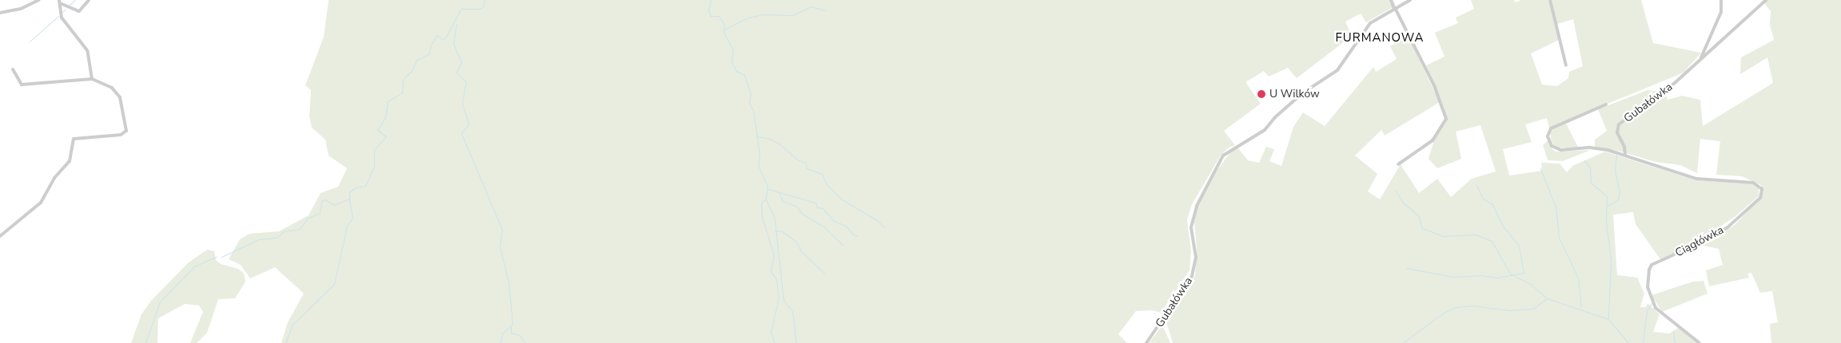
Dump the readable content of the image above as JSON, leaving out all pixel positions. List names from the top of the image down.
{
  "streets": {
    "street": ["Gubałówka", "Ciągłówka"]
  },
  "crossings": [
    ["Gubałówka", "Ciągłówka"]
  ],
  "districts": ["FURMANOWA"],
  "places": ["U Wilków"]
}
